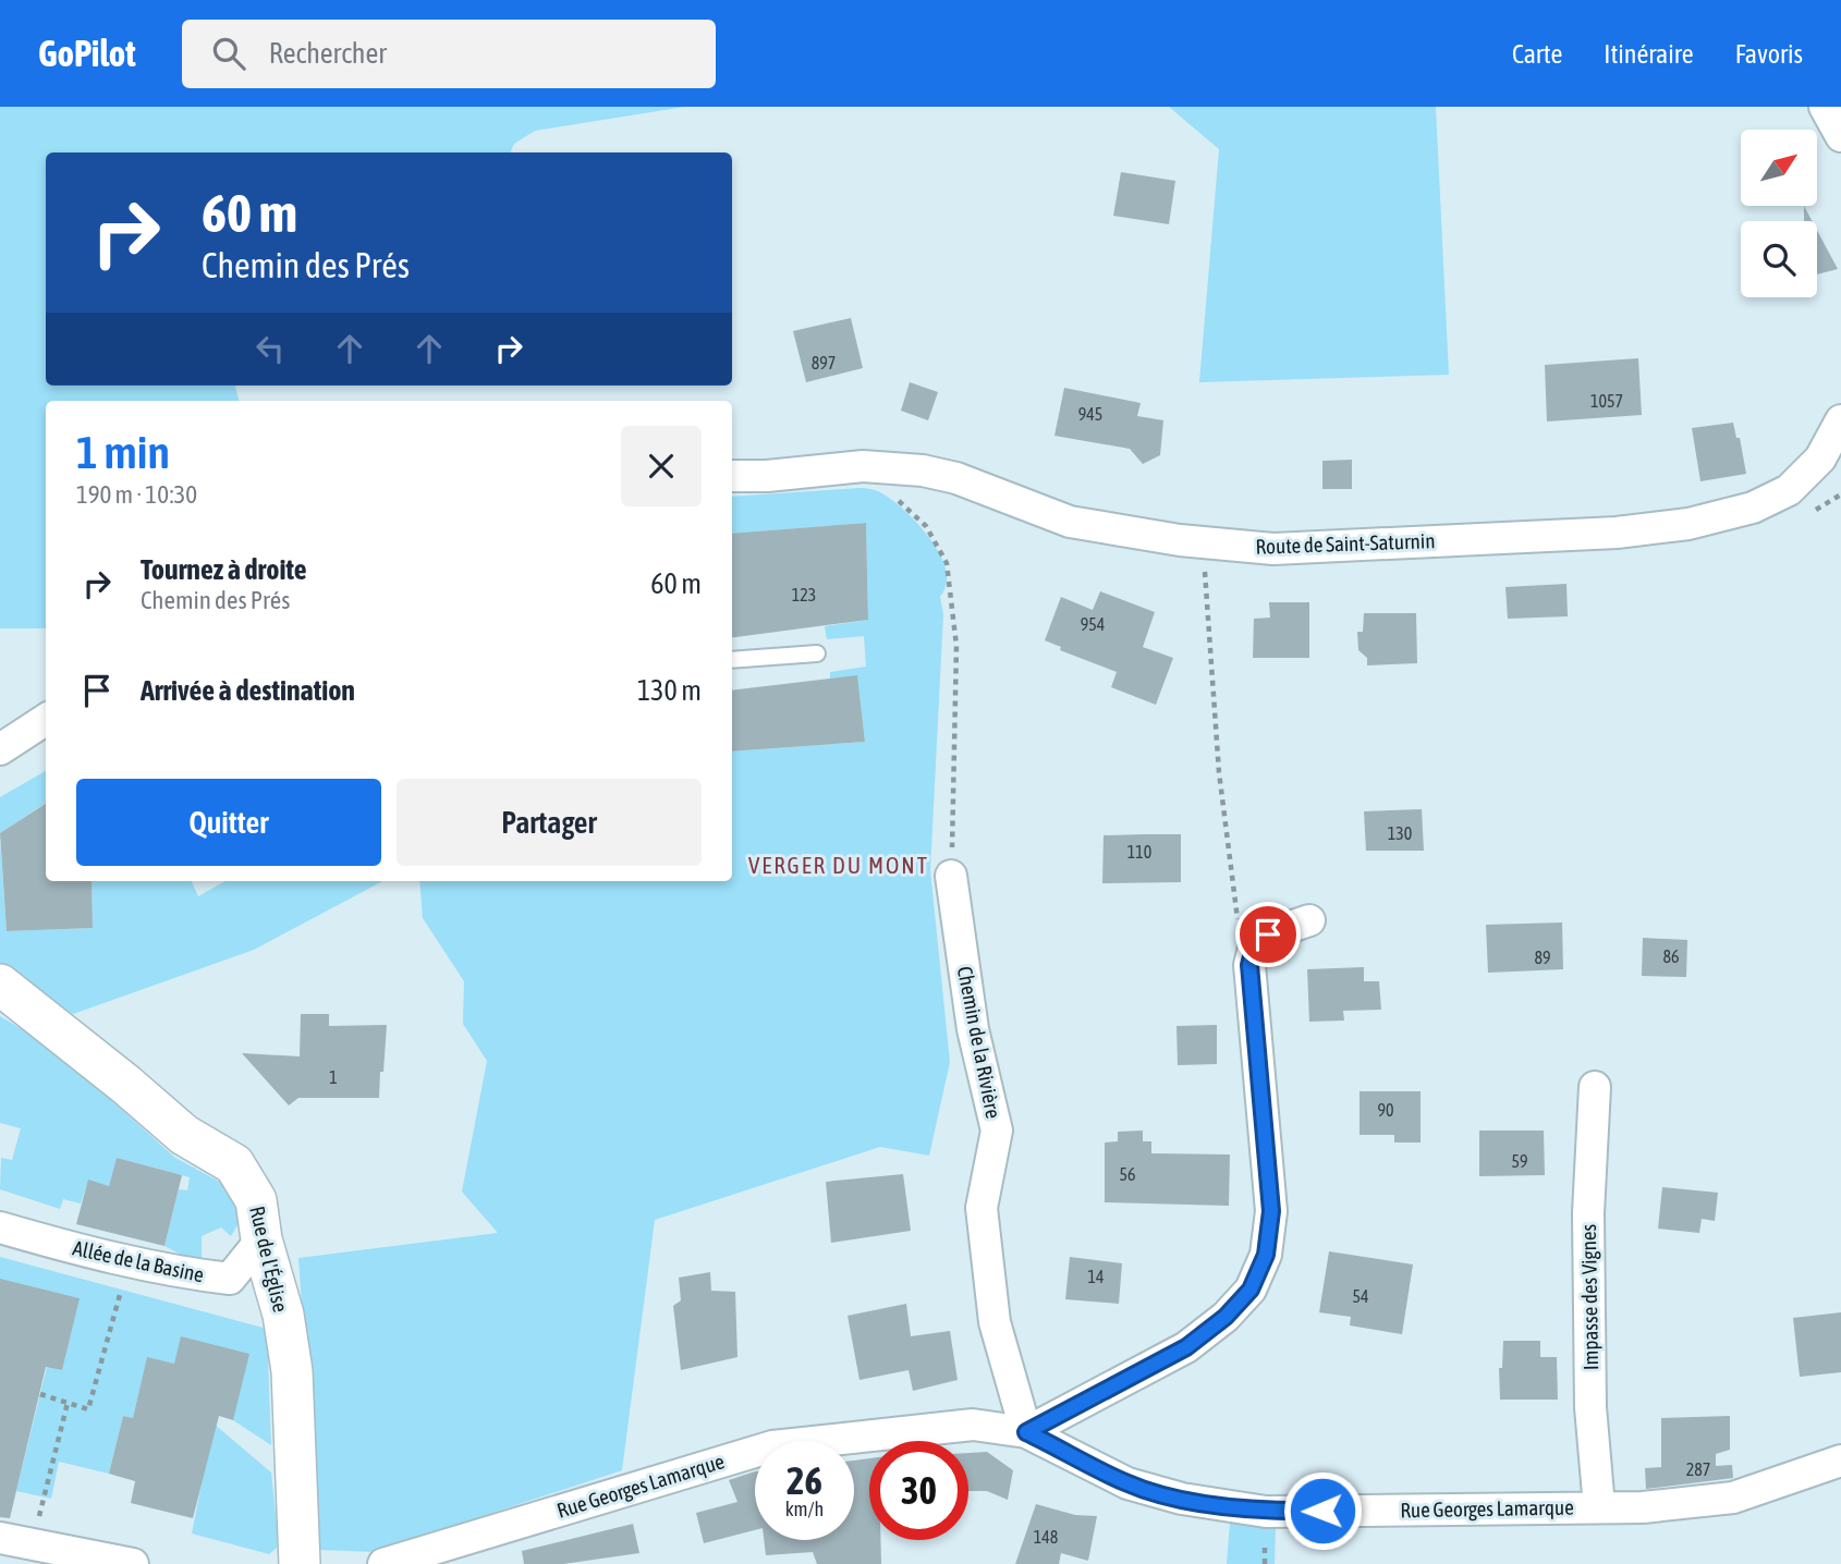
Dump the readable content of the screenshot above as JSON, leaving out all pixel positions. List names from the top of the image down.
{
  "streets": {
    "street": [
      "Route de Saint-Saturnin",
      "Chemin de la Rivière",
      "Rue de l'Église",
      "Allée de la Basine",
      "Impasse des Vignes",
      "Rue Georges Lamarque"
    ]
  },
  "crossings": [
    ["Chemin de la Rivière", "Rue Georges Lamarque"],
    ["Rue de l'Église", "Allée de la Basine"],
    ["Impasse des Vignes", "Rue Georges Lamarque"]
  ],
  "districts": ["VERGER DU MONT"],
  "house_numbers": [
    "897",
    "1057",
    "945",
    "123",
    "954",
    "130",
    "110",
    "86",
    "89",
    "1",
    "90",
    "59",
    "56",
    "14",
    "54",
    "287",
    "148"
  ],
  "north": "top right",
  "page": {
    "header": "GoPilot",
    "search": "Rechercher",
    "nav": ["Carte", "Itinéraire", "Favoris"],
    "turn": ["60 m", "Chemin des Prés"],
    "heading": ["1 min", "190 m · 10:30"],
    "list": [
      {
        "name": "Tournez à droite",
        "note": "Chemin des Prés",
        "value": "60 m"
      },
      {
        "name": "Arrivée à destination",
        "value": "130 m"
      }
    ],
    "buttons": ["Quitter", "Partager"],
    "speed": "26 km/h",
    "limit": "30"
  }
}
